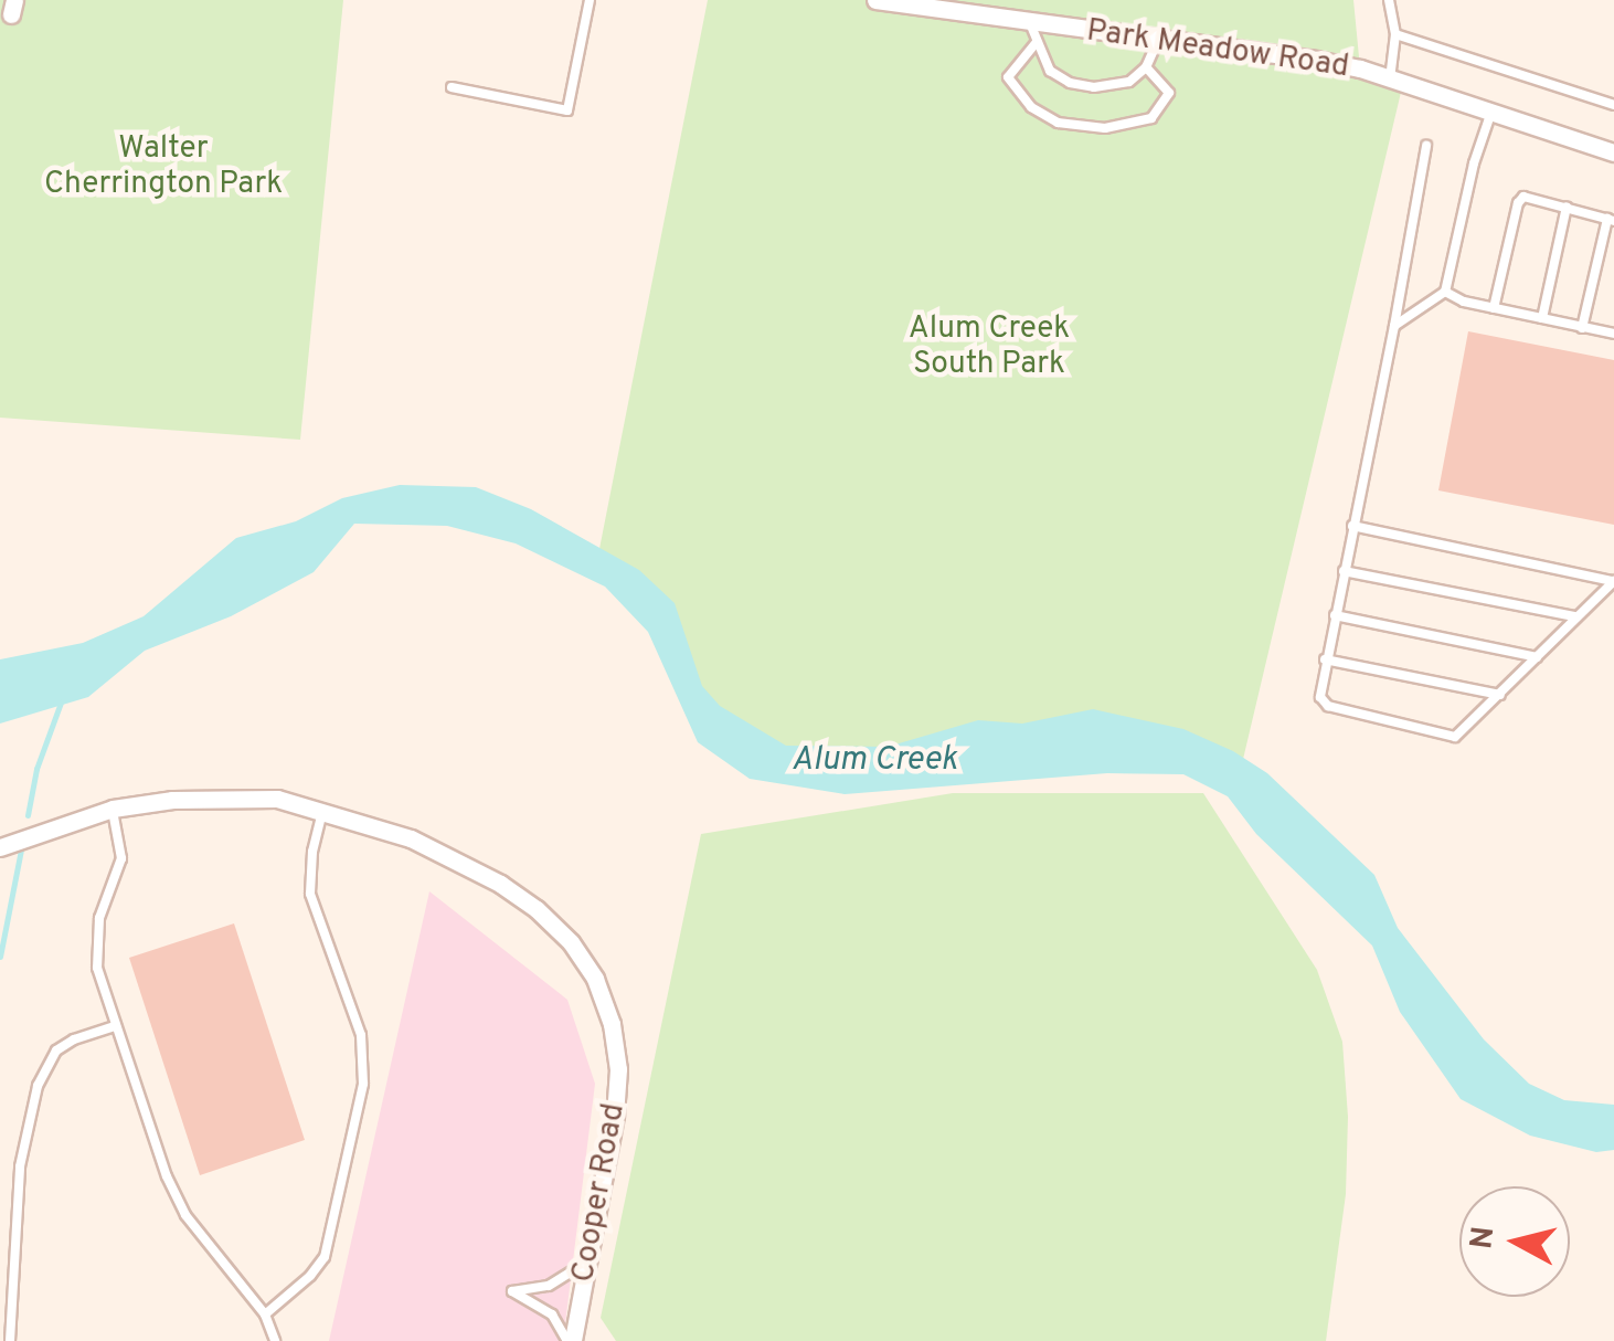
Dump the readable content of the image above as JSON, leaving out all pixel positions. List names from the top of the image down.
{
  "streets": {
    "street": ["Park Meadow Road", "Cooper Road"]
  },
  "water": ["Alum Creek"],
  "parks": ["Walter Cherrington Park", "Alum Creek South Park"],
  "north": "left"
}
